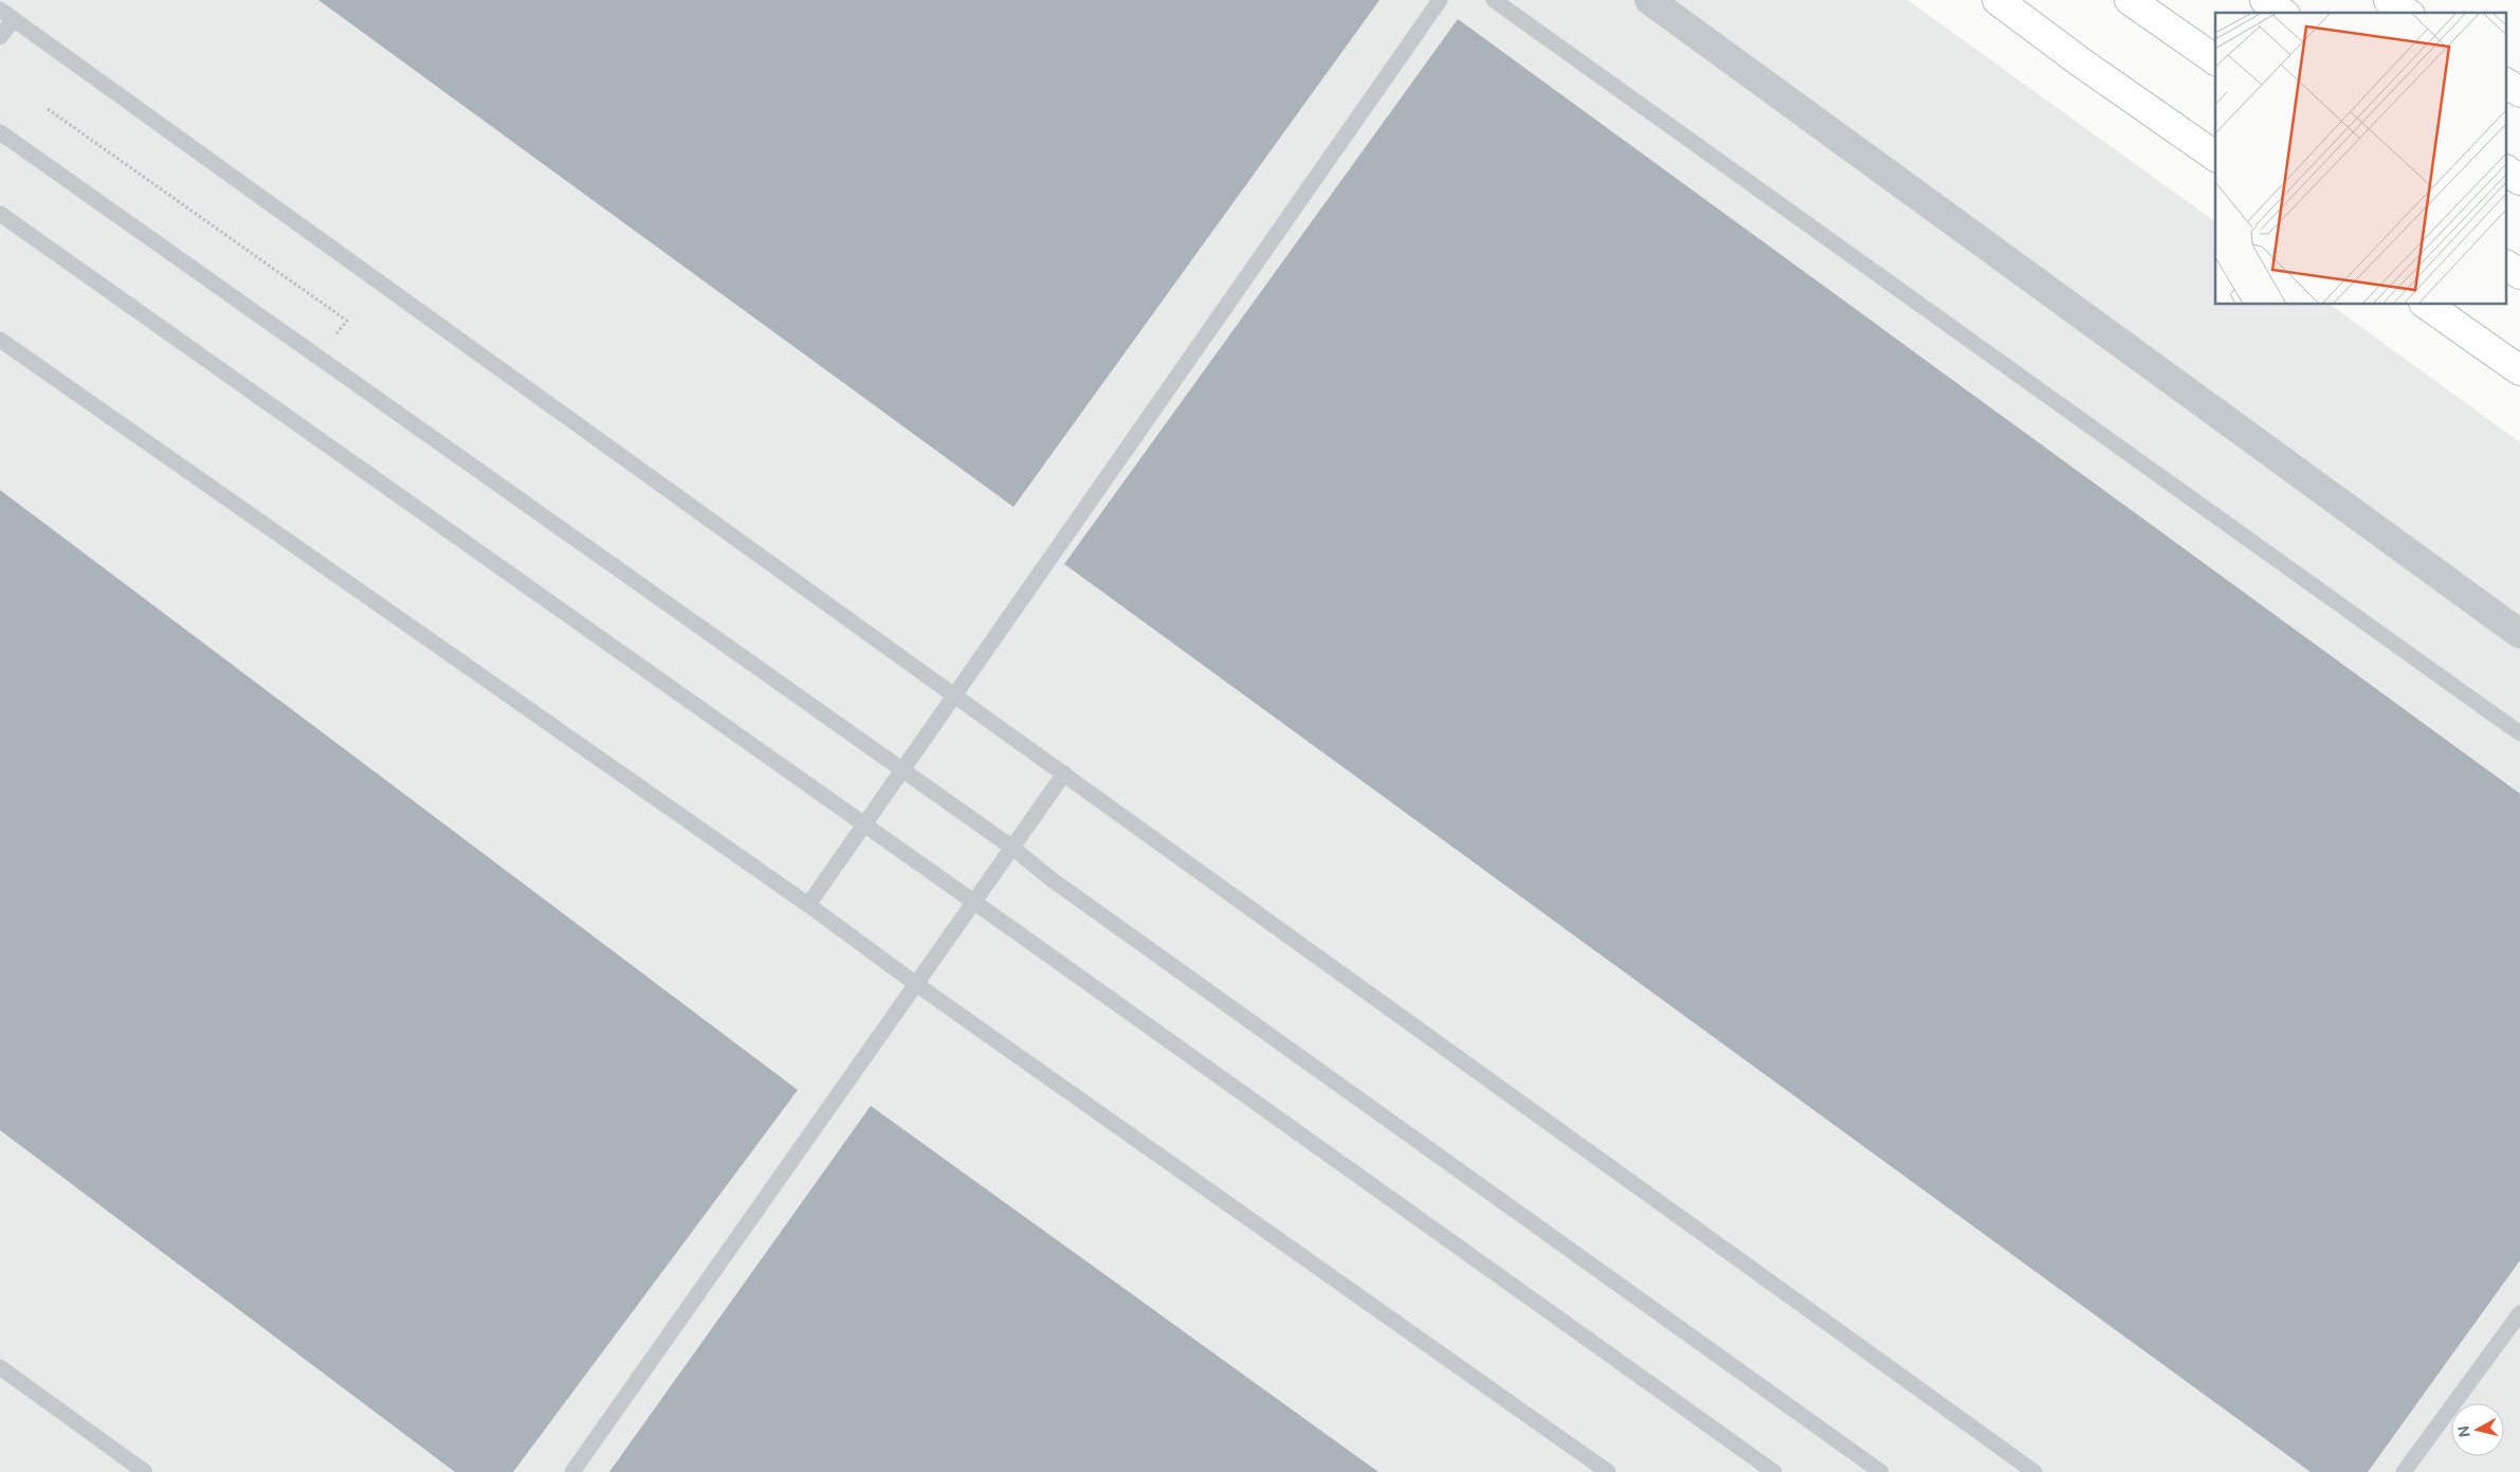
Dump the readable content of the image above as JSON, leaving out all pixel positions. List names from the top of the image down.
{
  "north": "left"
}
